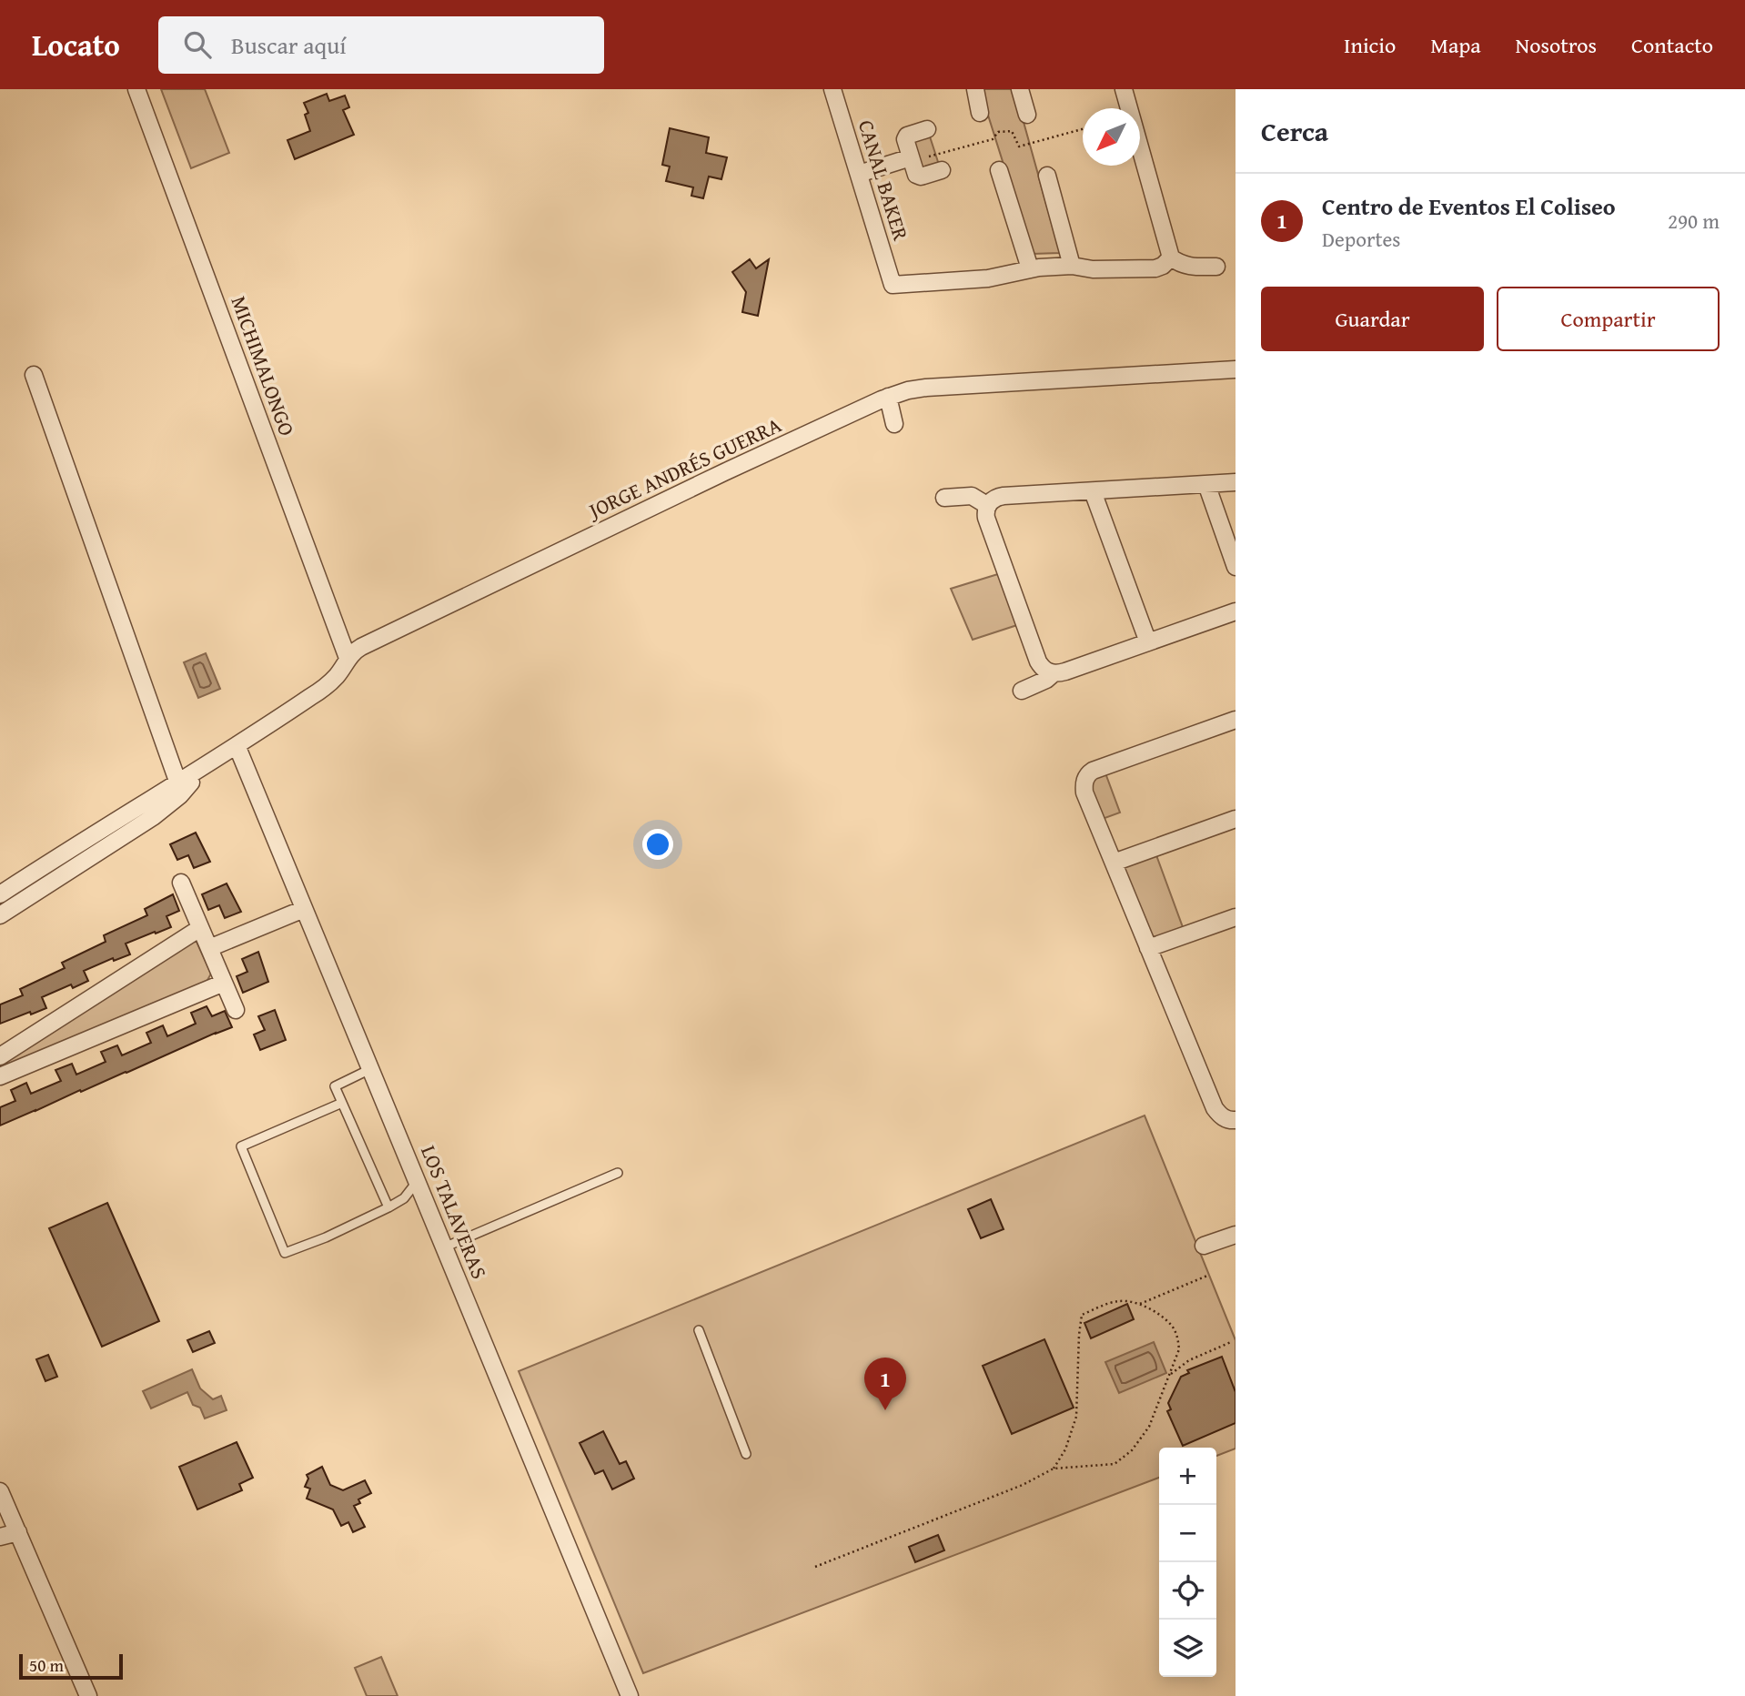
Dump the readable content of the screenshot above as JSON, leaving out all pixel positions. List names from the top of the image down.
{
  "streets": {
    "street": [
      "CANAL BAKER",
      "MICHIMALONGO",
      "JORGE ANDRÉS GUERRA",
      "LOS TALAVERAS"
    ]
  },
  "crossings": [
    ["MICHIMALONGO", "JORGE ANDRÉS GUERRA"],
    ["JORGE ANDRÉS GUERRA", "LOS TALAVERAS"]
  ],
  "scale_bar": "50 m",
  "north": "bottom left",
  "page": {
    "header": "Locato",
    "search": "Buscar aquí",
    "nav": [
      "Inicio",
      "Mapa",
      "Nosotros",
      "Contacto"
    ],
    "heading": "Cerca",
    "list": [
      {
        "mark": "1",
        "name": "Centro de Eventos El Coliseo",
        "note": "Deportes",
        "value": "290 m"
      }
    ],
    "buttons": ["Guardar", "Compartir"],
    "pins": "1",
    "map_buttons": ["+", "−"],
    "scale": "50 m"
  }
}
